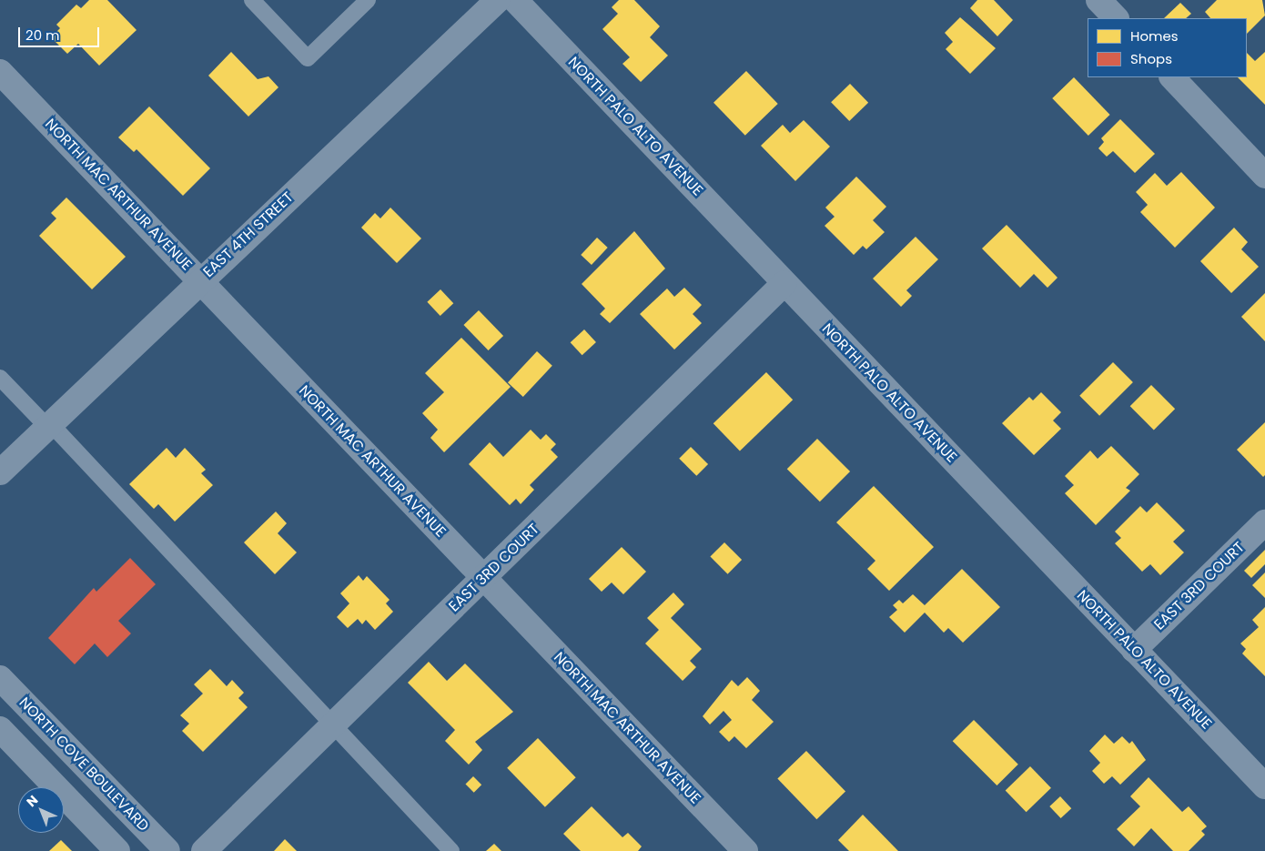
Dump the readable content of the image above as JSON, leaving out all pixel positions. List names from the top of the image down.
{
  "streets": {
    "street": [
      "NORTH PALO ALTO AVENUE",
      "NORTH MAC ARTHUR AVENUE",
      "EAST 4TH STREET",
      "EAST 3RD COURT",
      "NORTH COVE BOULEVARD"
    ]
  },
  "crossings": [
    ["NORTH PALO ALTO AVENUE", "EAST 3RD COURT"],
    ["NORTH MAC ARTHUR AVENUE", "EAST 4TH STREET"],
    ["NORTH MAC ARTHUR AVENUE", "EAST 3RD COURT"]
  ],
  "legend": ["Homes", "Shops"],
  "scale_bar": "20 m",
  "north": "top left"
}
